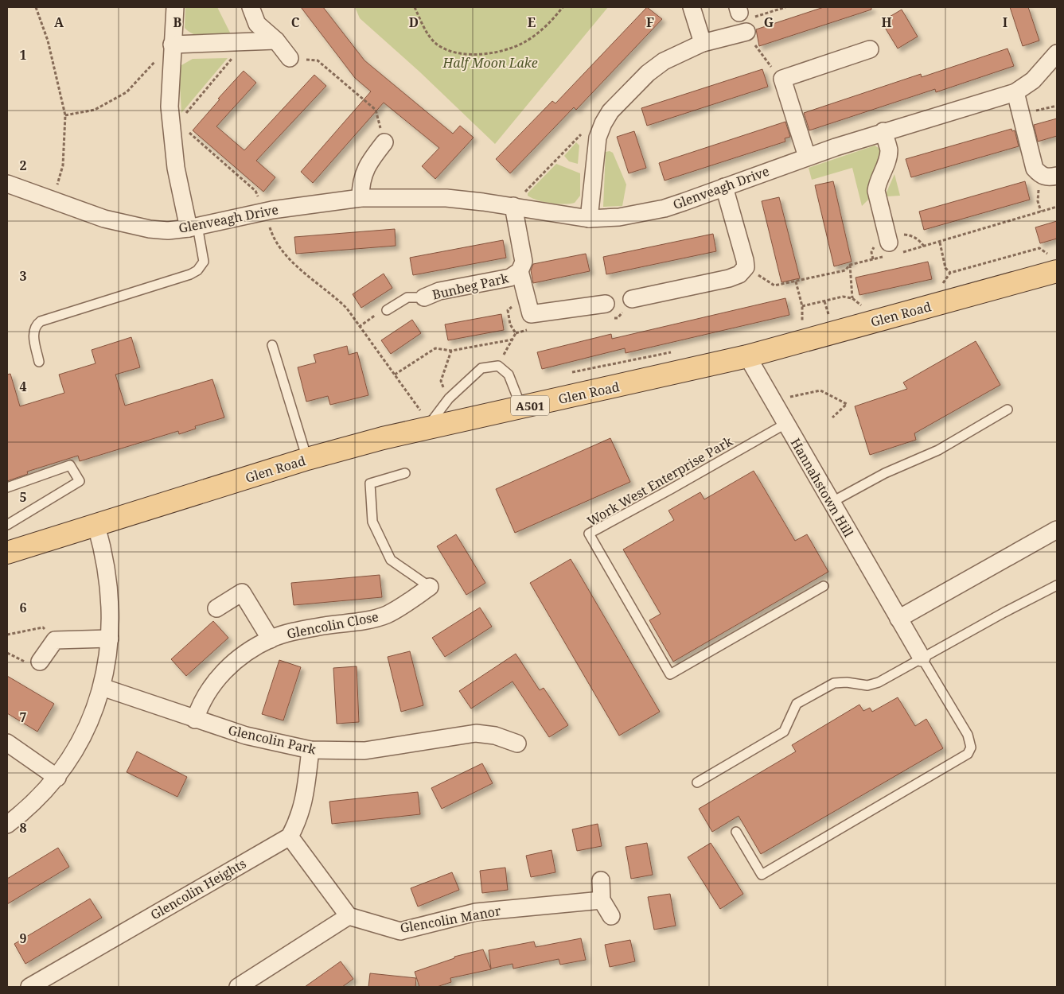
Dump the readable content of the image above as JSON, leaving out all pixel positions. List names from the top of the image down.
{
  "streets": {
    "main road": ["Glen Road", "A501"],
    "street": [
      "Glenveagh Drive",
      "Bunbeg Park",
      "Hannahstown Hill",
      "Glencolin Close",
      "Glencolin Park",
      "Glencolin Heights",
      "Glencolin Manor"
    ],
    "lane": ["Work West Enterprise Park"]
  },
  "crossings": [
    ["Glenveagh Drive", "Bunbeg Park"],
    ["Glen Road", "Hannahstown Hill"],
    ["Work West Enterprise Park", "Hannahstown Hill"],
    ["Glencolin Close", "Glencolin Park"]
  ],
  "parks": ["Half Moon Lake"],
  "grid": {
    "columns": [
      "A",
      "B",
      "C",
      "D",
      "E",
      "F",
      "G",
      "H",
      "I"
    ],
    "rows": [
      "1",
      "2",
      "3",
      "4",
      "5",
      "6",
      "7",
      "8",
      "9"
    ]
  }
}
